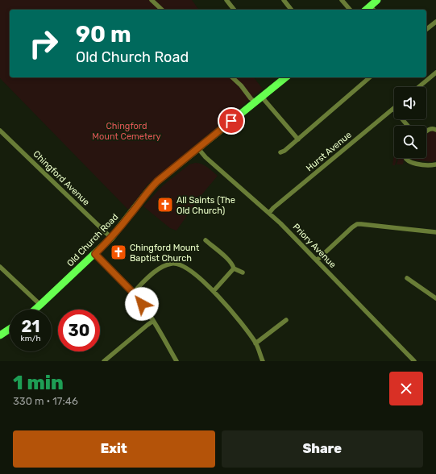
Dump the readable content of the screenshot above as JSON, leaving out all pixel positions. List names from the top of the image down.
{
  "streets": {
    "main road": ["Old Church Road"],
    "street": ["Hurst Avenue", "Chingford Avenue", "Priory Avenue"]
  },
  "crossings": [
    ["Hurst Avenue", "Priory Avenue"],
    ["Chingford Avenue", "Old Church Road"],
    ["Old Church Road", "Priory Avenue"]
  ],
  "parks": ["Chingford Mount Cemetery"],
  "places": {
    "church": ["All Saints (The Old Church)", "Chingford Mount Baptist Church"]
  },
  "page": {
    "turn": ["90 m", "Old Church Road"],
    "speed": "21 km/h",
    "limit": "30",
    "heading": ["1 min", "330 m · 17:46"],
    "buttons": ["Exit", "Share"]
  }
}
